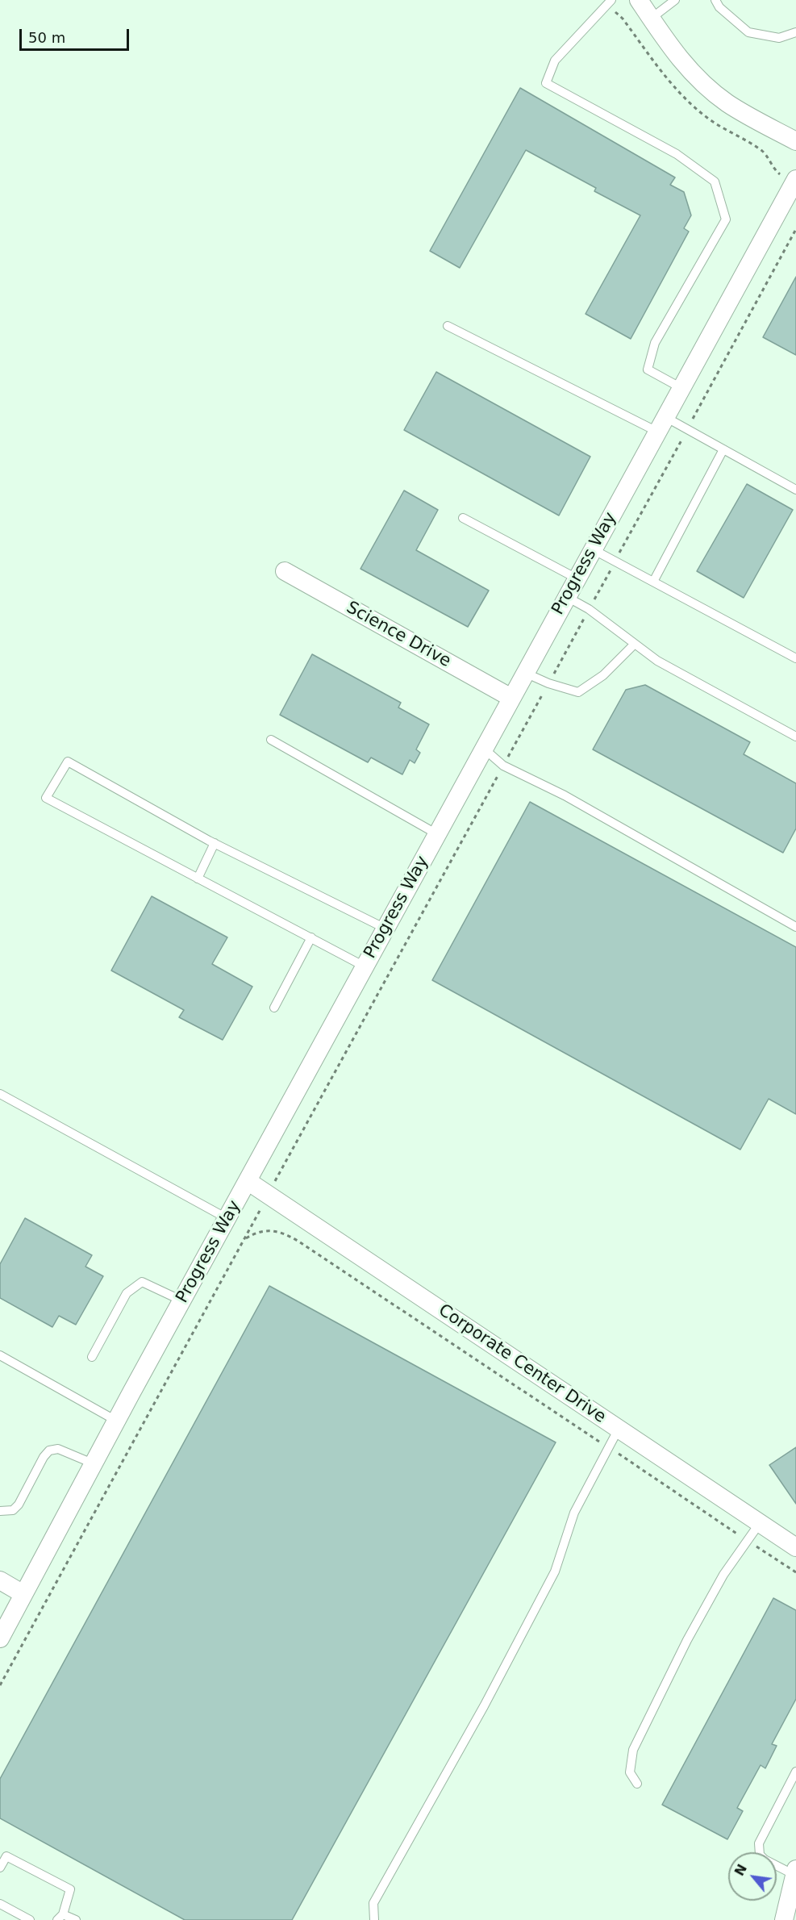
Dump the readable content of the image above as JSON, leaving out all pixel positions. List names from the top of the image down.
{
  "streets": {
    "street": ["Progress Way", "Science Drive", "Corporate Center Drive"]
  },
  "crossings": [
    ["Progress Way", "Science Drive"],
    ["Progress Way", "Corporate Center Drive"]
  ],
  "scale_bar": "50 m",
  "north": "top left"
}
